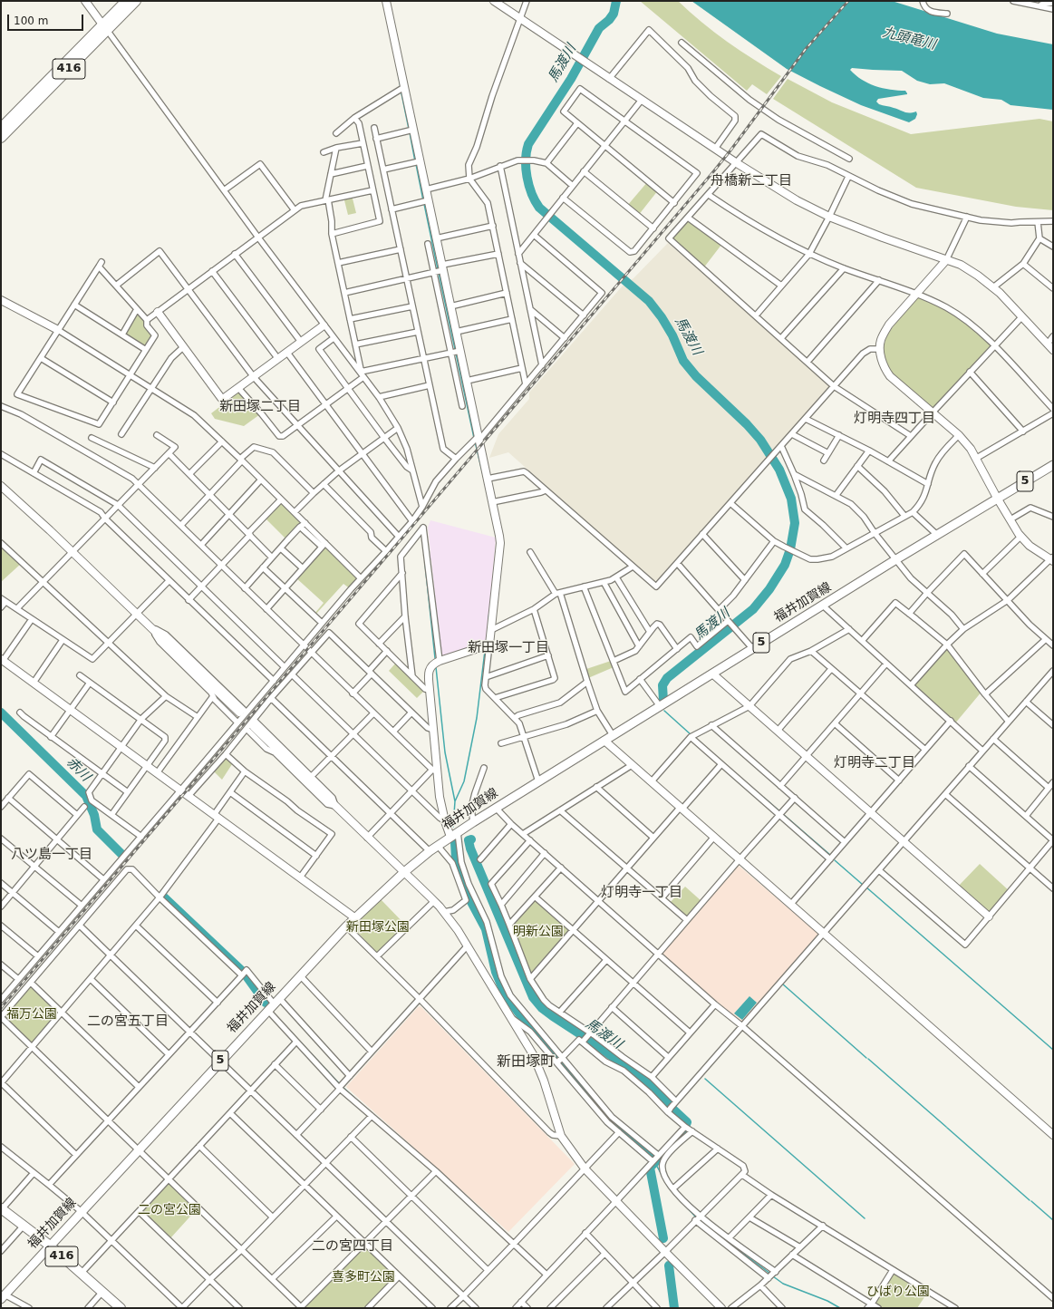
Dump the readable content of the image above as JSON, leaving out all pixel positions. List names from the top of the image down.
{
  "streets": {
    "highway": ["416"],
    "main road": ["5", "福井加賀線"]
  },
  "crossings": [
    ["416", "福井加賀線"]
  ],
  "districts": [
    "舟橋新二丁目",
    "新田塚二丁目",
    "灯明寺四丁目",
    "新田塚一丁目",
    "灯明寺二丁目",
    "八ツ島一丁目",
    "灯明寺一丁目",
    "二の宮五丁目",
    "新田塚町",
    "二の宮四丁目"
  ],
  "water": ["九頭竜川", "馬渡川", "赤川"],
  "parks": [
    "新田塚公園",
    "明新公園",
    "福万公園",
    "二の宮公園",
    "喜多町公園",
    "ひばり公園"
  ],
  "scale_bar": "100 m"
}
